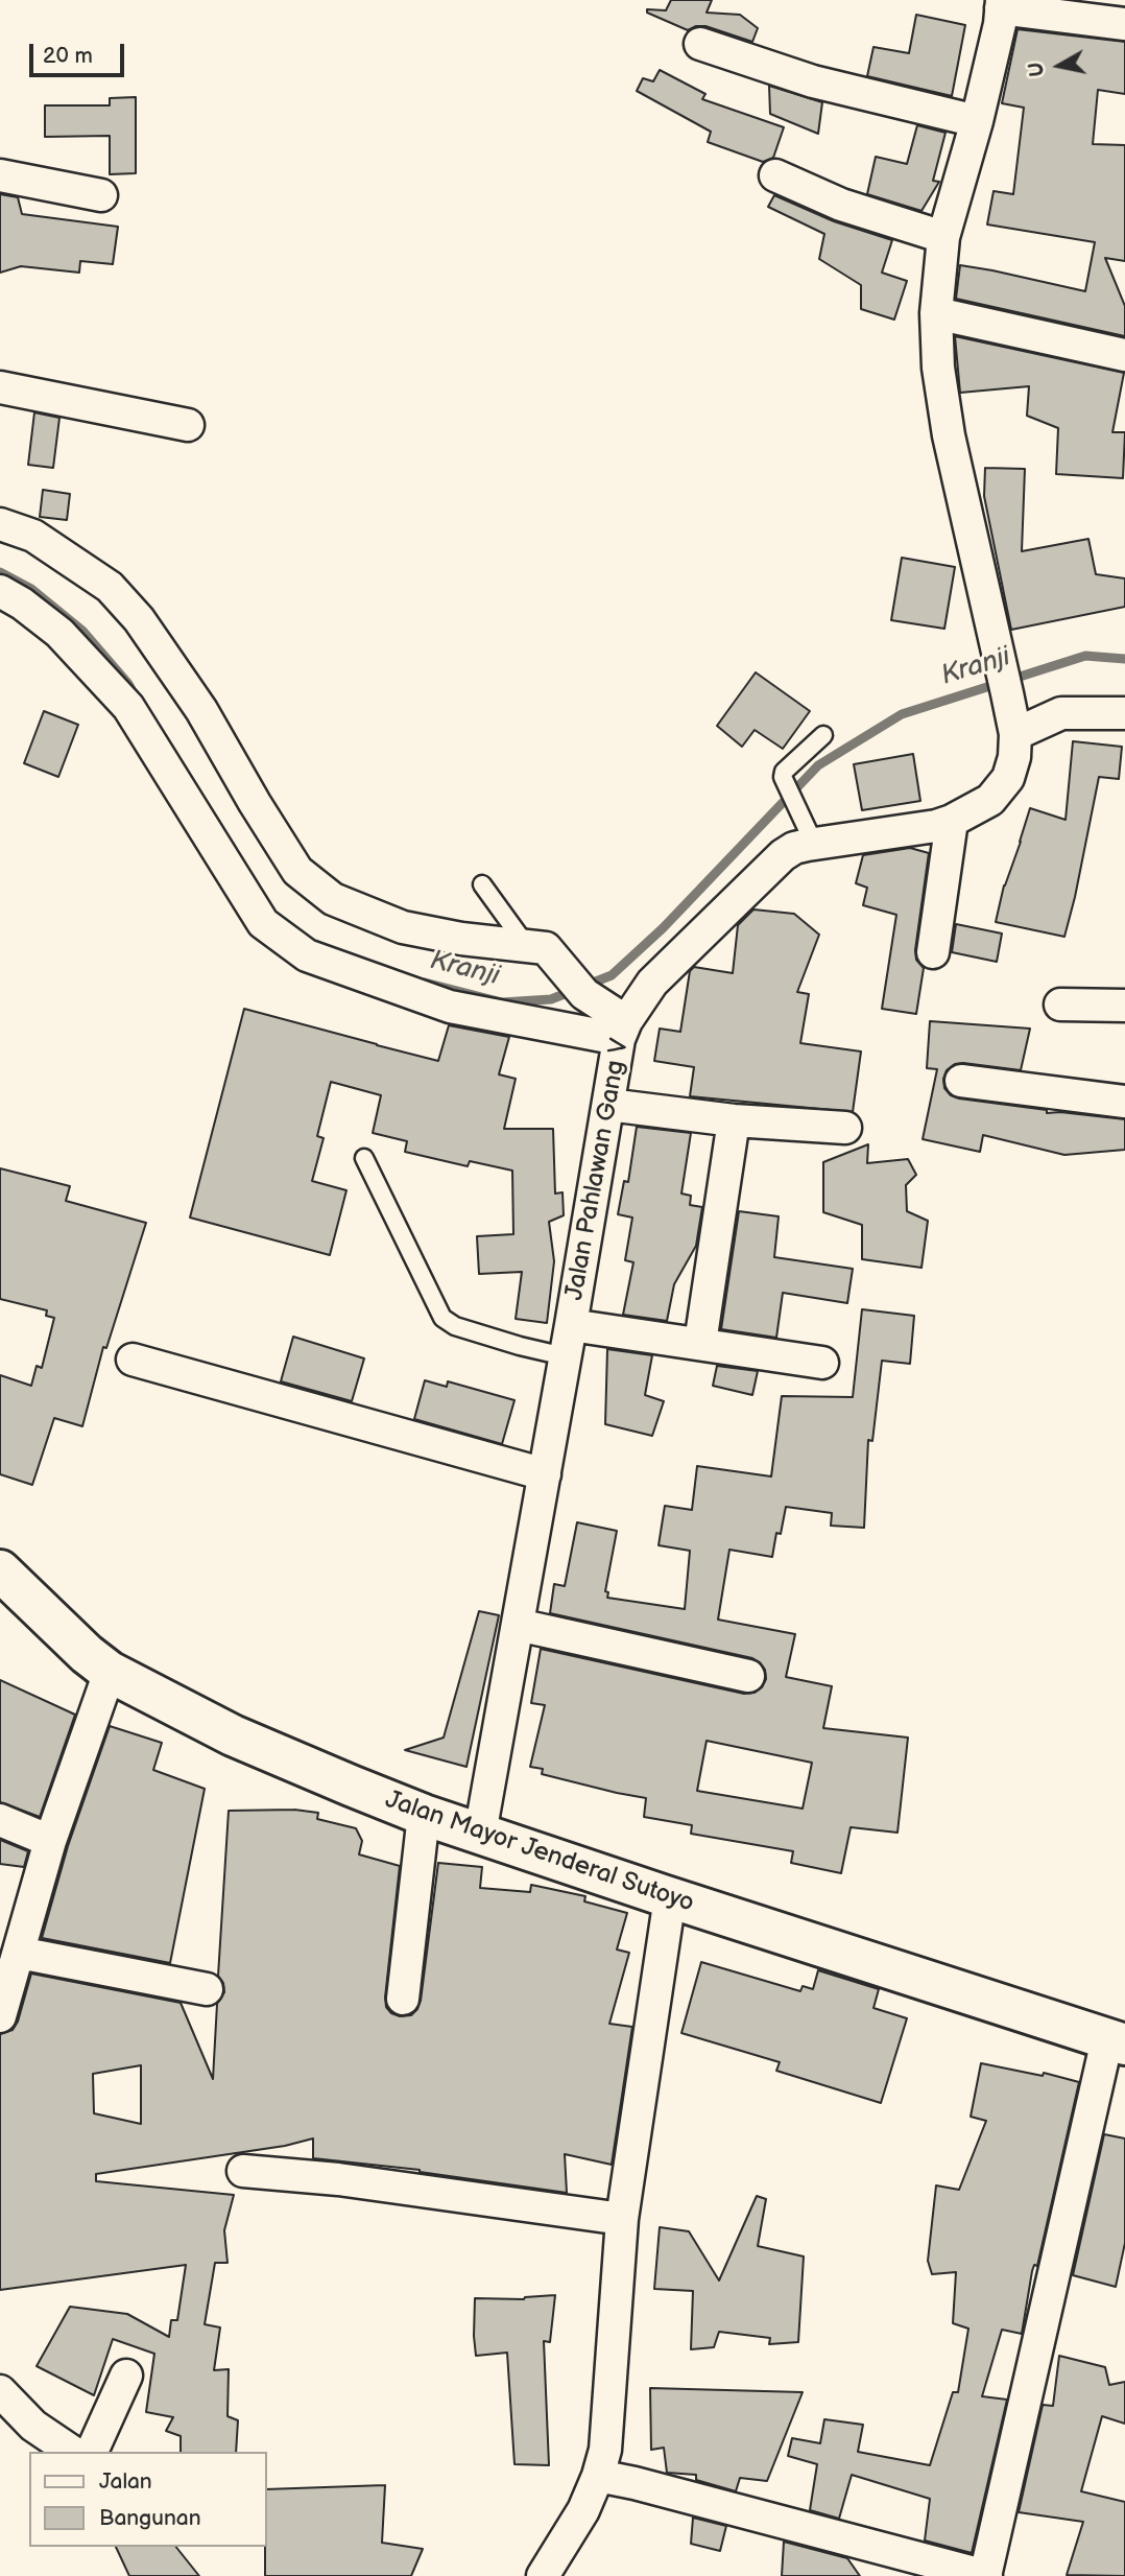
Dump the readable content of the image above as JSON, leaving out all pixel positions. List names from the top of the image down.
{
  "streets": {
    "main road": ["Jalan Mayor Jenderal Sutoyo"],
    "street": ["Jalan Pahlawan Gang V"]
  },
  "crossings": [
    ["Jalan Pahlawan Gang V", "Jalan Mayor Jenderal Sutoyo"]
  ],
  "water": ["Kranji"],
  "legend": ["Jalan", "Bangunan"],
  "scale_bar": "20 m",
  "north": "left"
}
